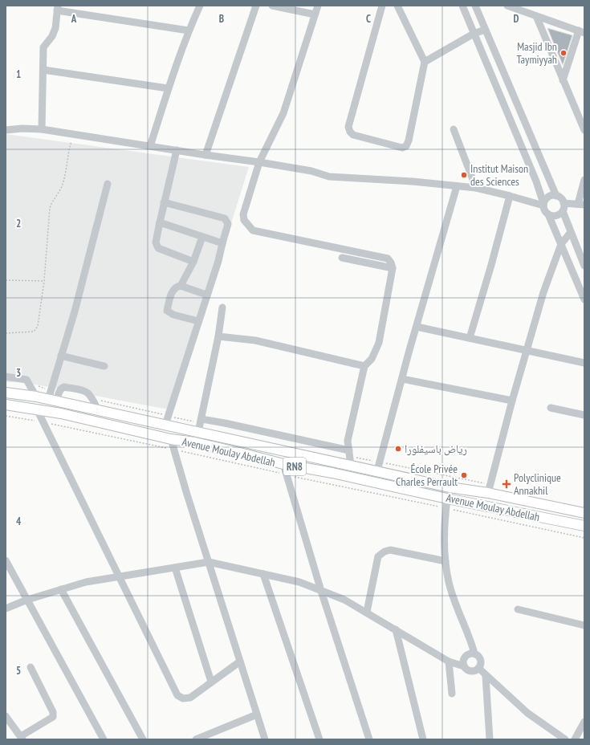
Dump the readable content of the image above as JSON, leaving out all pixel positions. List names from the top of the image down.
{
  "streets": {
    "main road": ["Avenue Moulay Abdellah", "RN8"]
  },
  "places": {
    "other": [
      "Masjid Ibn Taymiyyah",
      "Institut Maison des Sciences",
      "رياض باسيفلورا",
      "École Privée Charles Perrault"
    ],
    "health": ["Polyclinique Annakhil"]
  },
  "grid": {
    "columns": [
      "A",
      "B",
      "C",
      "D"
    ],
    "rows": [
      "1",
      "2",
      "3",
      "4",
      "5"
    ]
  }
}
